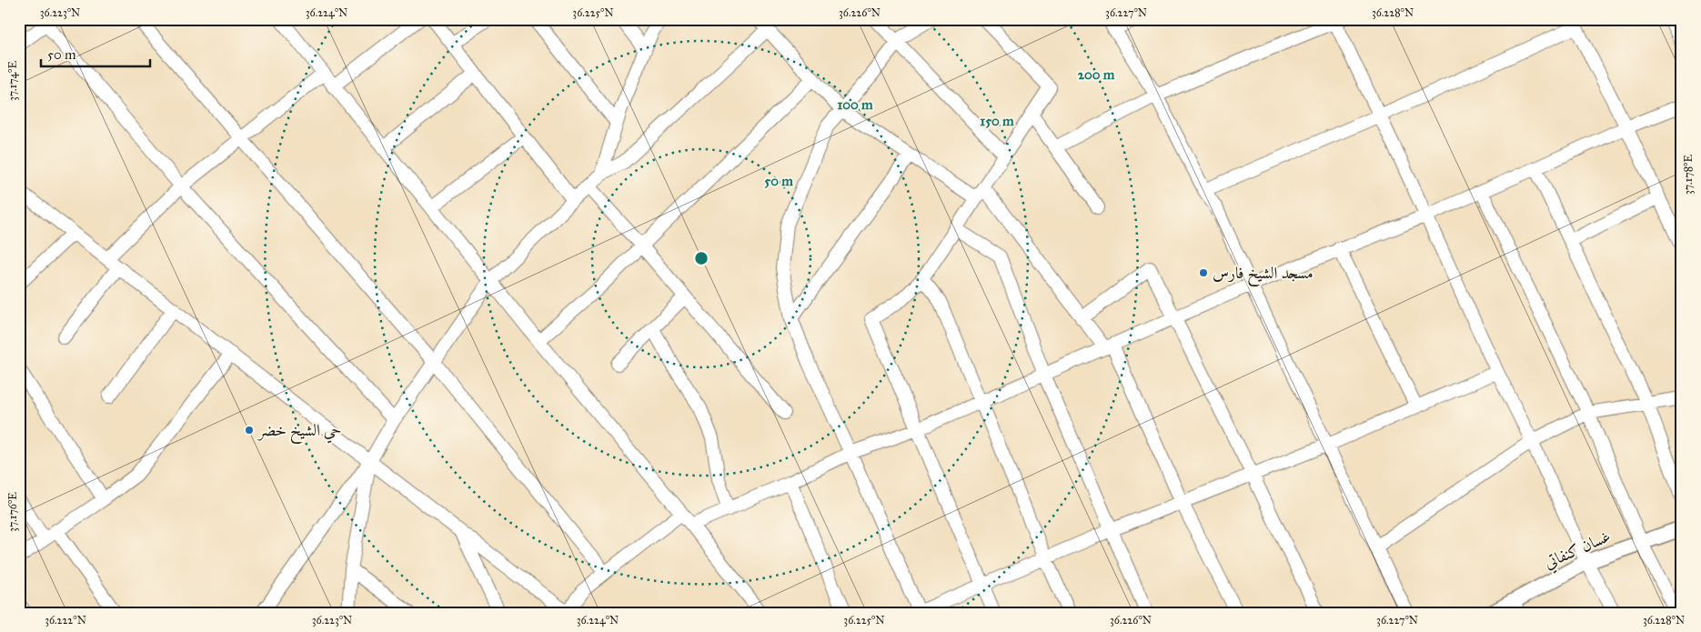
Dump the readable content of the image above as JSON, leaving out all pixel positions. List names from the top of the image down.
{
  "streets": {
    "street": ["غسان كنفاتي"]
  },
  "places": ["مسجد الشيخ فارس", "حي الشيخ خضر"],
  "scale_bar": "50 m",
  "coordinates": [
    "36.223°N",
    "36.224°N",
    "36.225°N",
    "36.226°N",
    "36.227°N",
    "36.228°N",
    "37.174°E",
    "37.178°E",
    "37.176°E",
    "36.222°N"
  ],
  "rings": [
    "200 m",
    "100 m",
    "150 m",
    "50 m"
  ]
}
